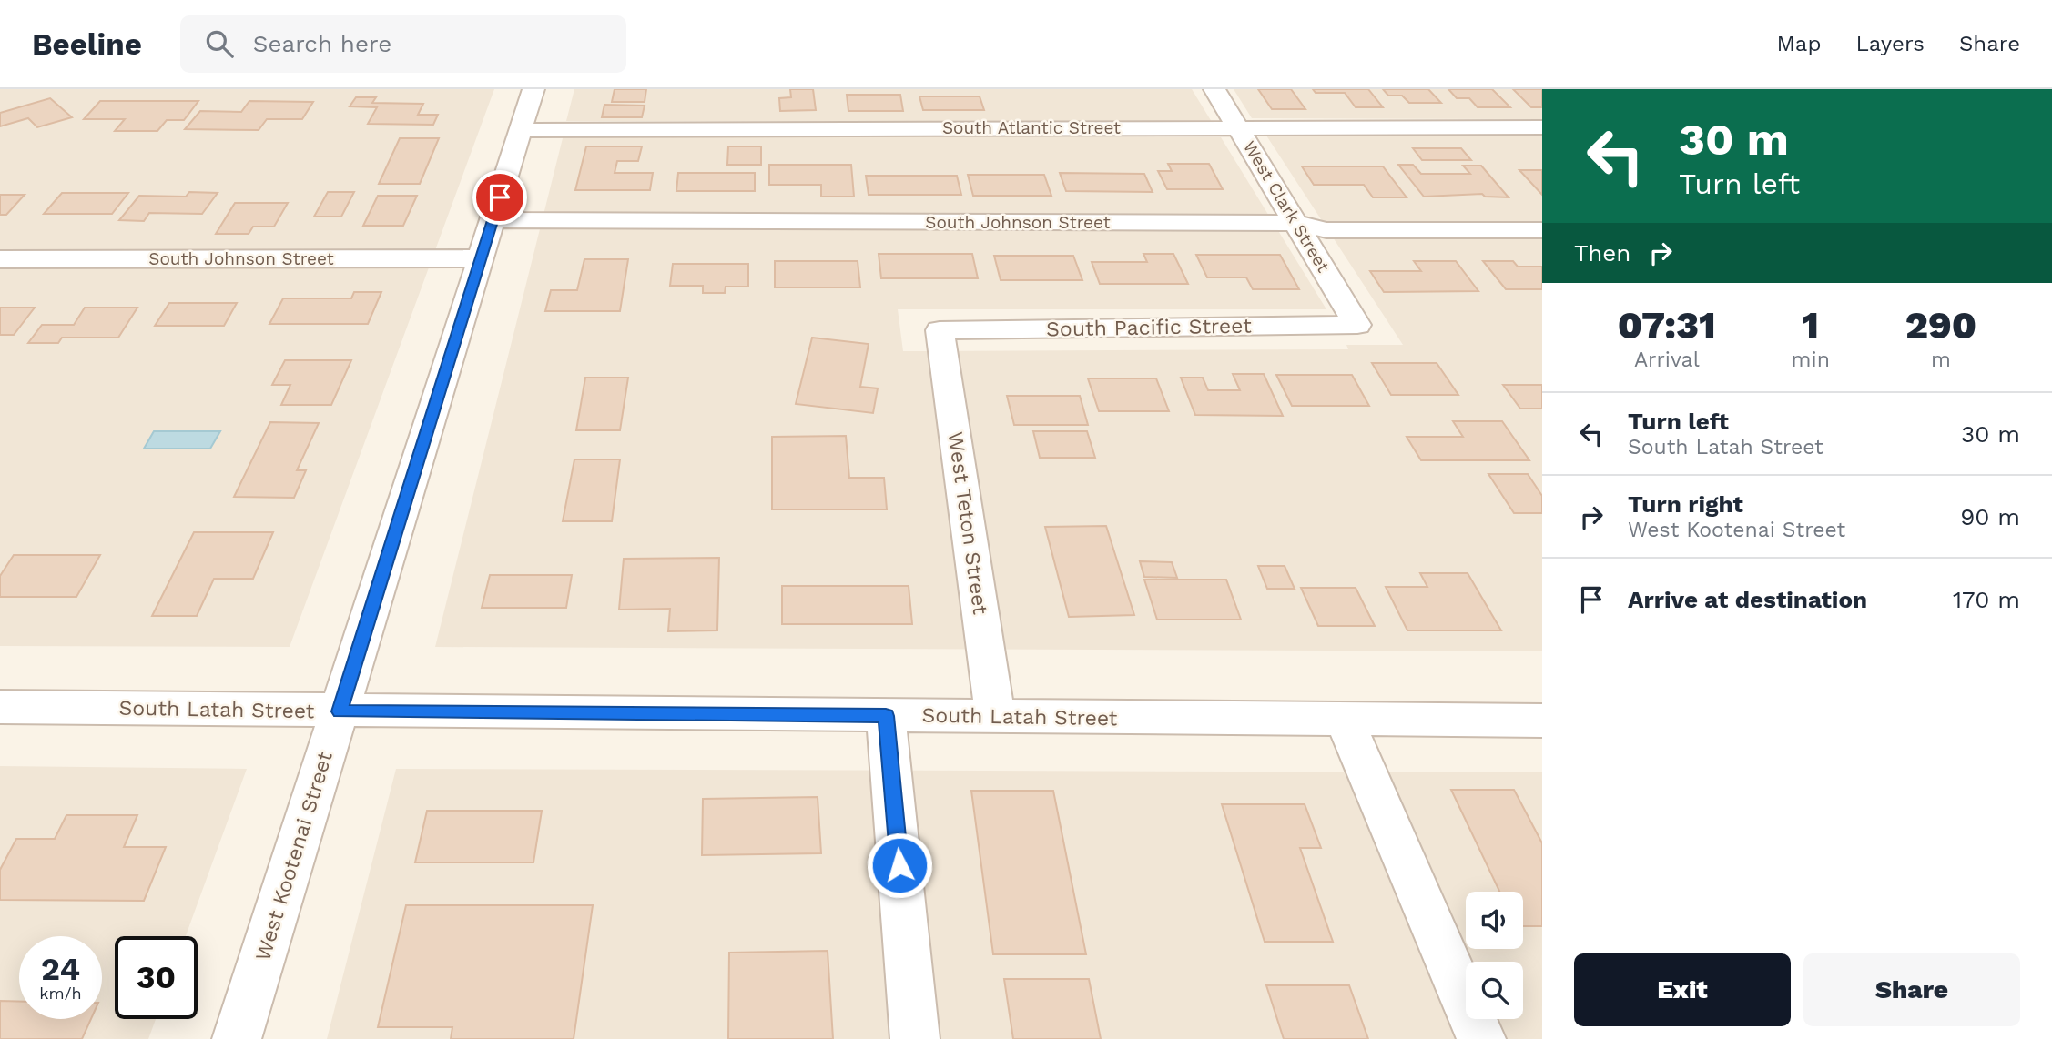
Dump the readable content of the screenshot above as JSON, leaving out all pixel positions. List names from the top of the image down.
{
  "streets": {
    "street": [
      "South Atlantic Street",
      "West Clark Street",
      "South Johnson Street",
      "South Pacific Street",
      "West Teton Street",
      "South Latah Street",
      "West Kootenai Street"
    ]
  },
  "crossings": [
    ["South Atlantic Street", "West Clark Street"],
    ["South Atlantic Street", "West Kootenai Street"],
    ["West Clark Street", "South Johnson Street"],
    ["West Clark Street", "South Pacific Street"],
    ["South Johnson Street", "West Kootenai Street"],
    ["South Pacific Street", "West Teton Street"],
    ["West Teton Street", "South Latah Street"],
    ["South Latah Street", "West Kootenai Street"]
  ],
  "page": {
    "header": "Beeline",
    "search": "Search here",
    "nav": ["Map", "Layers", "Share"],
    "turn": ["30 m", "Turn left"],
    "then": "Then",
    "eta": [
      "07:31",
      "Arrival",
      "1",
      "min",
      "290",
      "m"
    ],
    "list": [
      {
        "name": "Turn left",
        "note": "South Latah Street",
        "value": "30 m"
      },
      {
        "name": "Turn right",
        "note": "West Kootenai Street",
        "value": "90 m"
      },
      {
        "name": "Arrive at destination",
        "value": "170 m"
      }
    ],
    "speed": "24 km/h",
    "limit": "30",
    "buttons": ["Exit", "Share"]
  }
}
